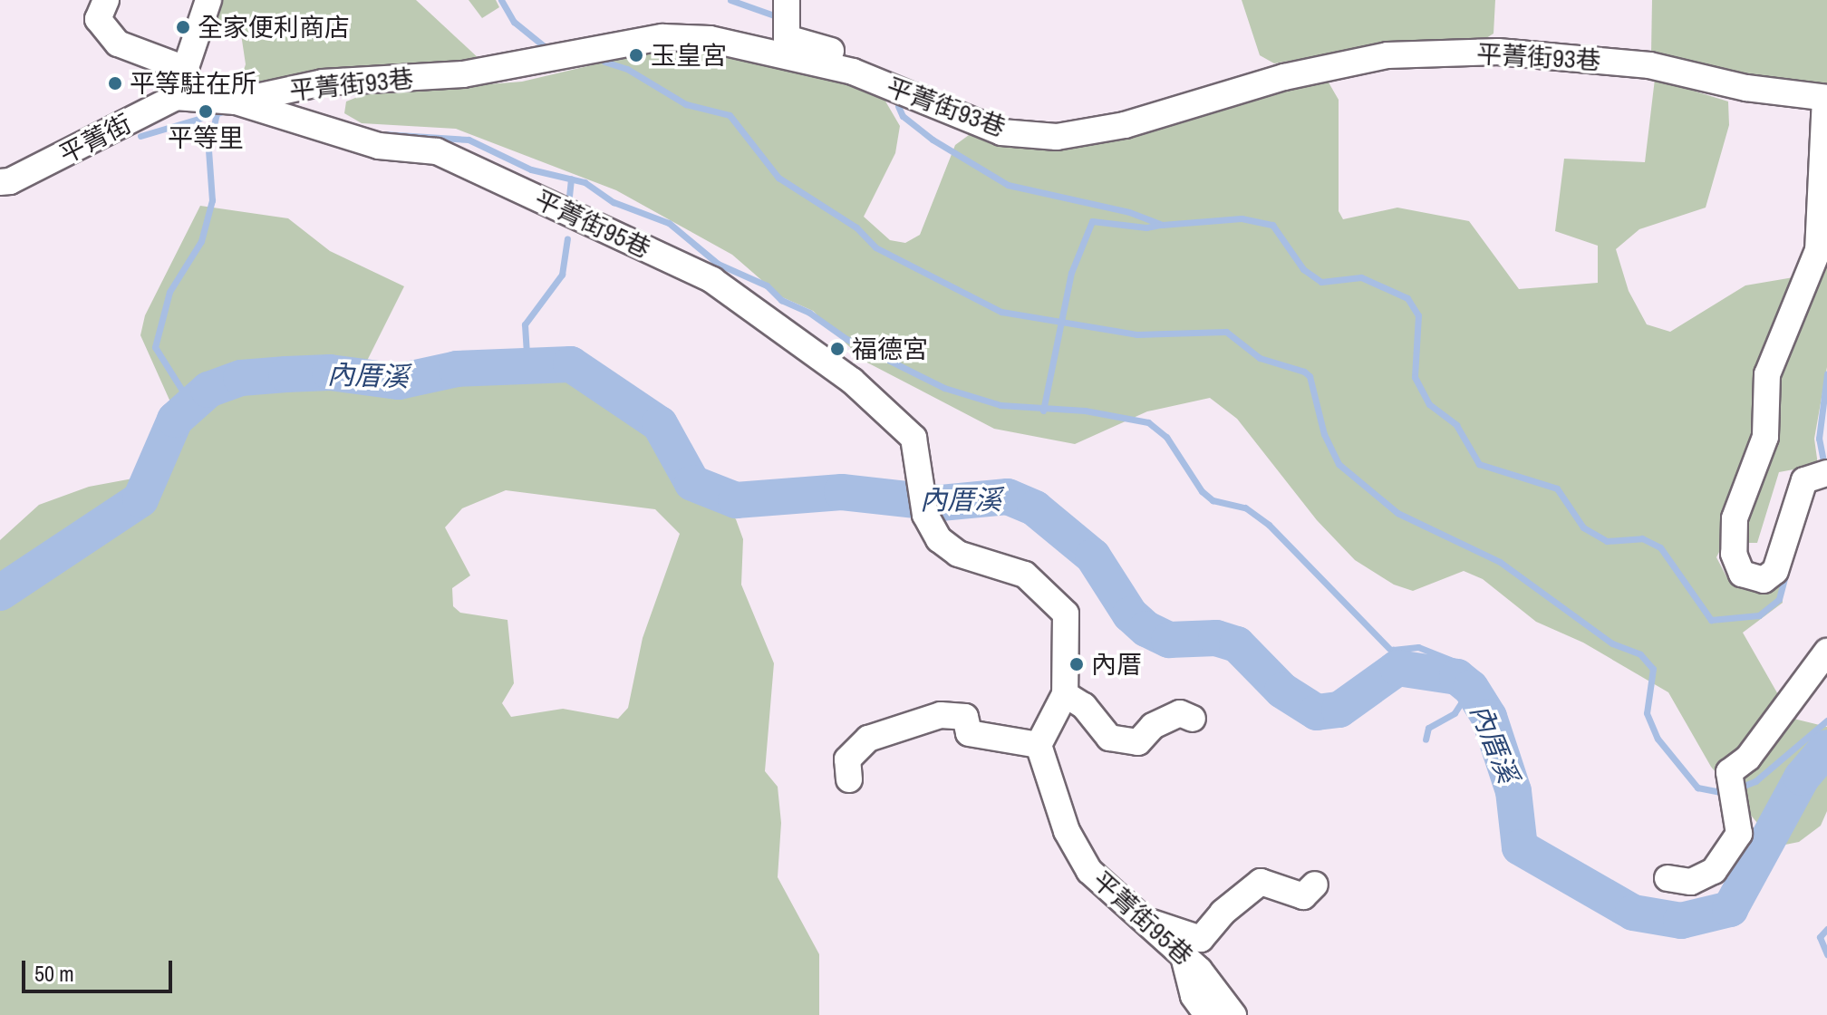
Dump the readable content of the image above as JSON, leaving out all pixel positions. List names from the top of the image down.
{
  "streets": {
    "street": ["平菁街93巷", "平菁街", "平菁街95巷"]
  },
  "crossings": [
    ["平菁街93巷", "平菁街95巷"],
    ["平菁街", "平菁街95巷"]
  ],
  "water": ["內厝溪"],
  "places": [
    "全家便利商店",
    "玉皇宮",
    "平等駐在所",
    "平等里",
    "福德宮",
    "內厝"
  ],
  "scale_bar": "50 m"
}
